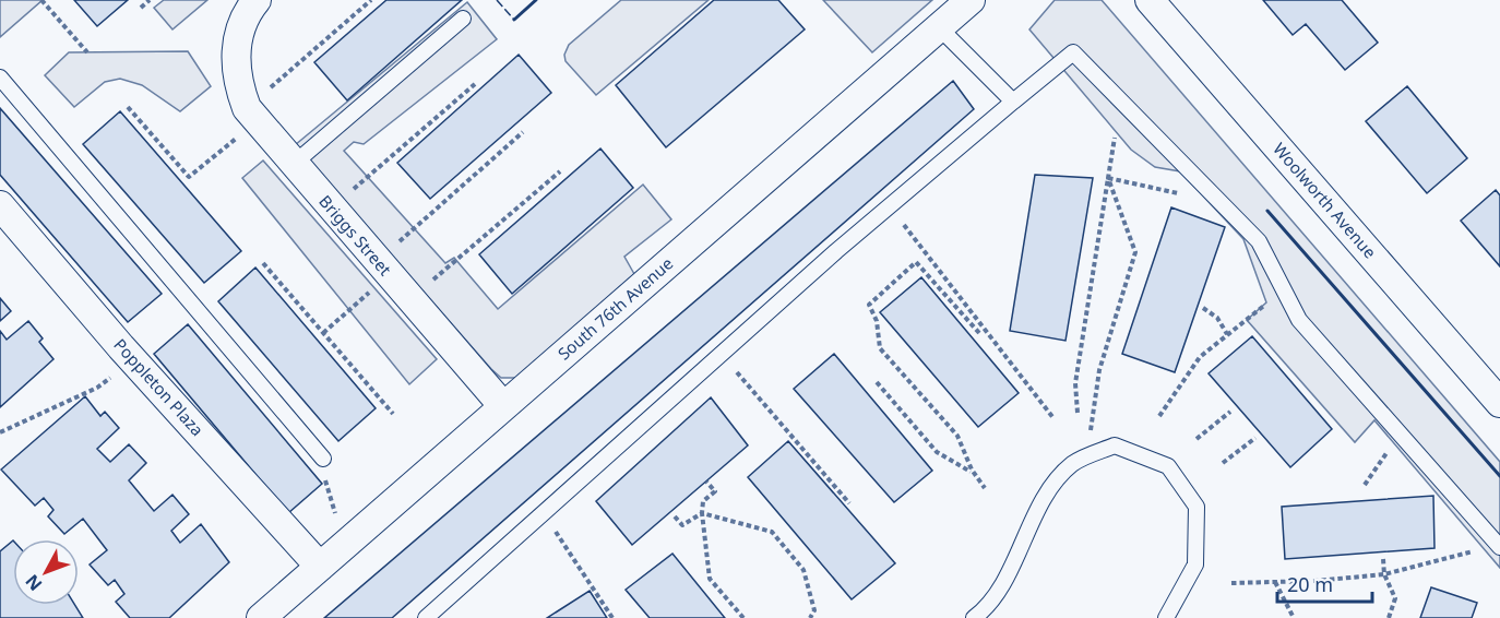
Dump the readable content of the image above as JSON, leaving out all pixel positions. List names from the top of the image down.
{
  "streets": {
    "street": [
      "Woolworth Avenue",
      "Briggs Street",
      "South 76th Avenue",
      "Poppleton Plaza"
    ]
  },
  "crossings": [
    ["Briggs Street", "South 76th Avenue"],
    ["South 76th Avenue", "Poppleton Plaza"]
  ],
  "scale_bar": "20 m",
  "north": "bottom left"
}
